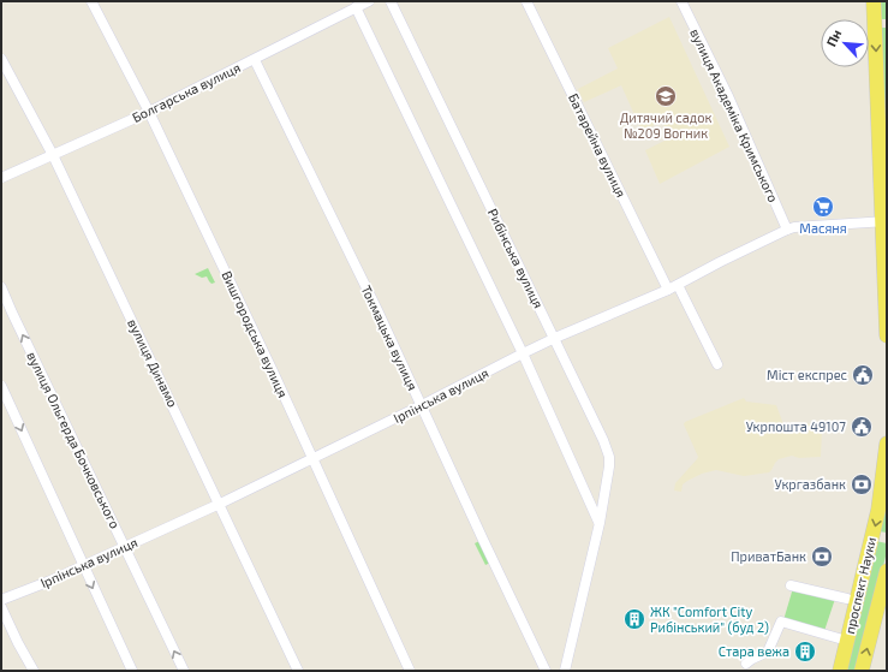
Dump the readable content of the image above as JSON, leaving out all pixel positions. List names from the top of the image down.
{
  "streets": {
    "main road": ["проспект Науки"],
    "street": [
      "Болгарська вулиця",
      "вулиця Академіка Кримського",
      "Батарейна вулиця",
      "Рибінська вулиця",
      "Вишгородська вулиця",
      "Токмацька вулиця",
      "вулиця Динамо",
      "Ірпінська вулиця",
      "вулиця Ольгерда Бочковського"
    ]
  },
  "crossings": [
    ["Болгарська вулиця", "Вишгородська вулиця"],
    ["Болгарська вулиця", "Токмацька вулиця"],
    ["Болгарська вулиця", "вулиця Динамо"],
    ["вулиця Академіка Кримського", "Ірпінська вулиця"],
    ["Батарейна вулиця", "Ірпінська вулиця"],
    ["Рибінська вулиця", "Ірпінська вулиця"],
    ["Вишгородська вулиця", "Ірпінська вулиця"],
    ["Токмацька вулиця", "Ірпінська вулиця"],
    ["вулиця Динамо", "Ірпінська вулиця"],
    ["Ірпінська вулиця", "вулиця Ольгерда Бочковського"]
  ],
  "places": {
    "school or university": ["Дитячий садок №209 Вогник"],
    "supermarket": ["Масяня"],
    "public building": ["Міст експрес", "Укрпошта 49107"],
    "bank": ["Укргазбанк", "ПриватБанк"],
    "building": ["ЖК \"Comfort City Рибінський\" (буд 2)", "Стара вежа"]
  },
  "north": "top left"
}
